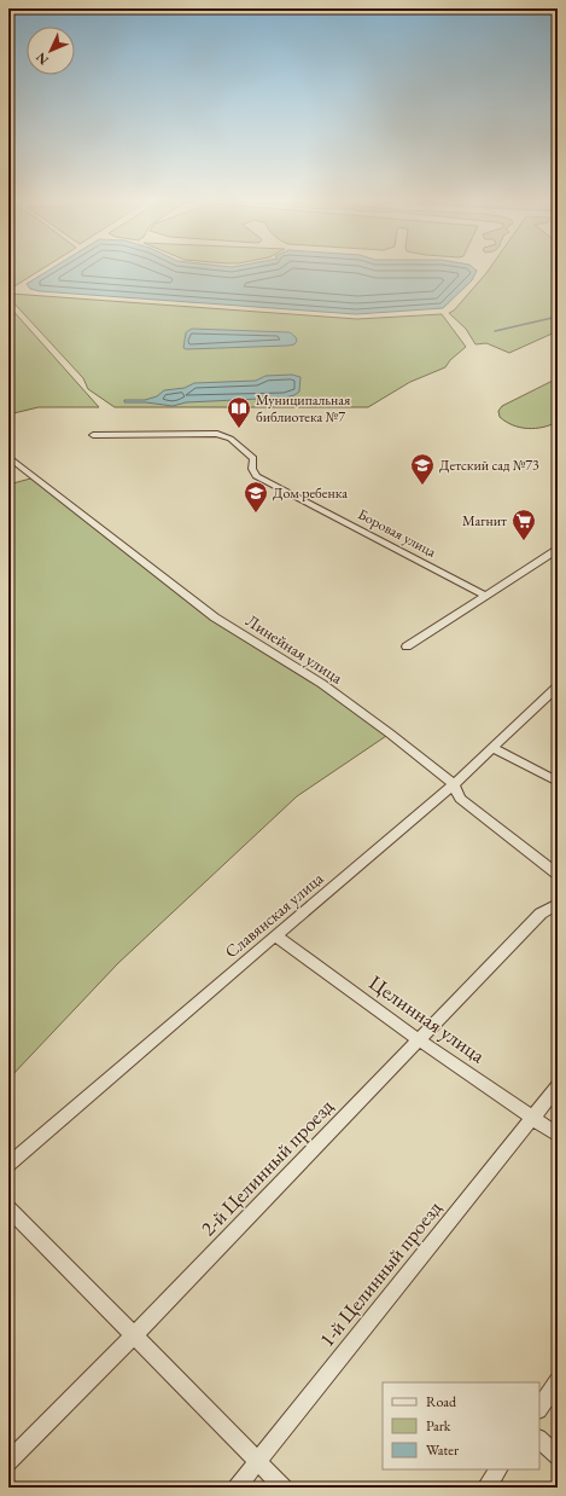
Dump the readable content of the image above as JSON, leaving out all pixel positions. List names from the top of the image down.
{
  "streets": {
    "street": [
      "Боровая улица",
      "Линейная улица",
      "Славянская улица",
      "Целинная улица",
      "2-й Целинный проезд",
      "1-й Целинный проезд"
    ]
  },
  "crossings": [
    ["Линейная улица", "Славянская улица"],
    ["Славянская улица", "Целинная улица"],
    ["Целинная улица", "2-й Целинный проезд"],
    ["Целинная улица", "1-й Целинный проезд"]
  ],
  "places": {
    "library": ["Муниципальная библиотека №7"],
    "school or university": ["Детский сад №73", "Дом ребенка"],
    "supermarket": ["Магнит"]
  },
  "legend": ["Road", "Park", "Water"],
  "north": "bottom left"
}
